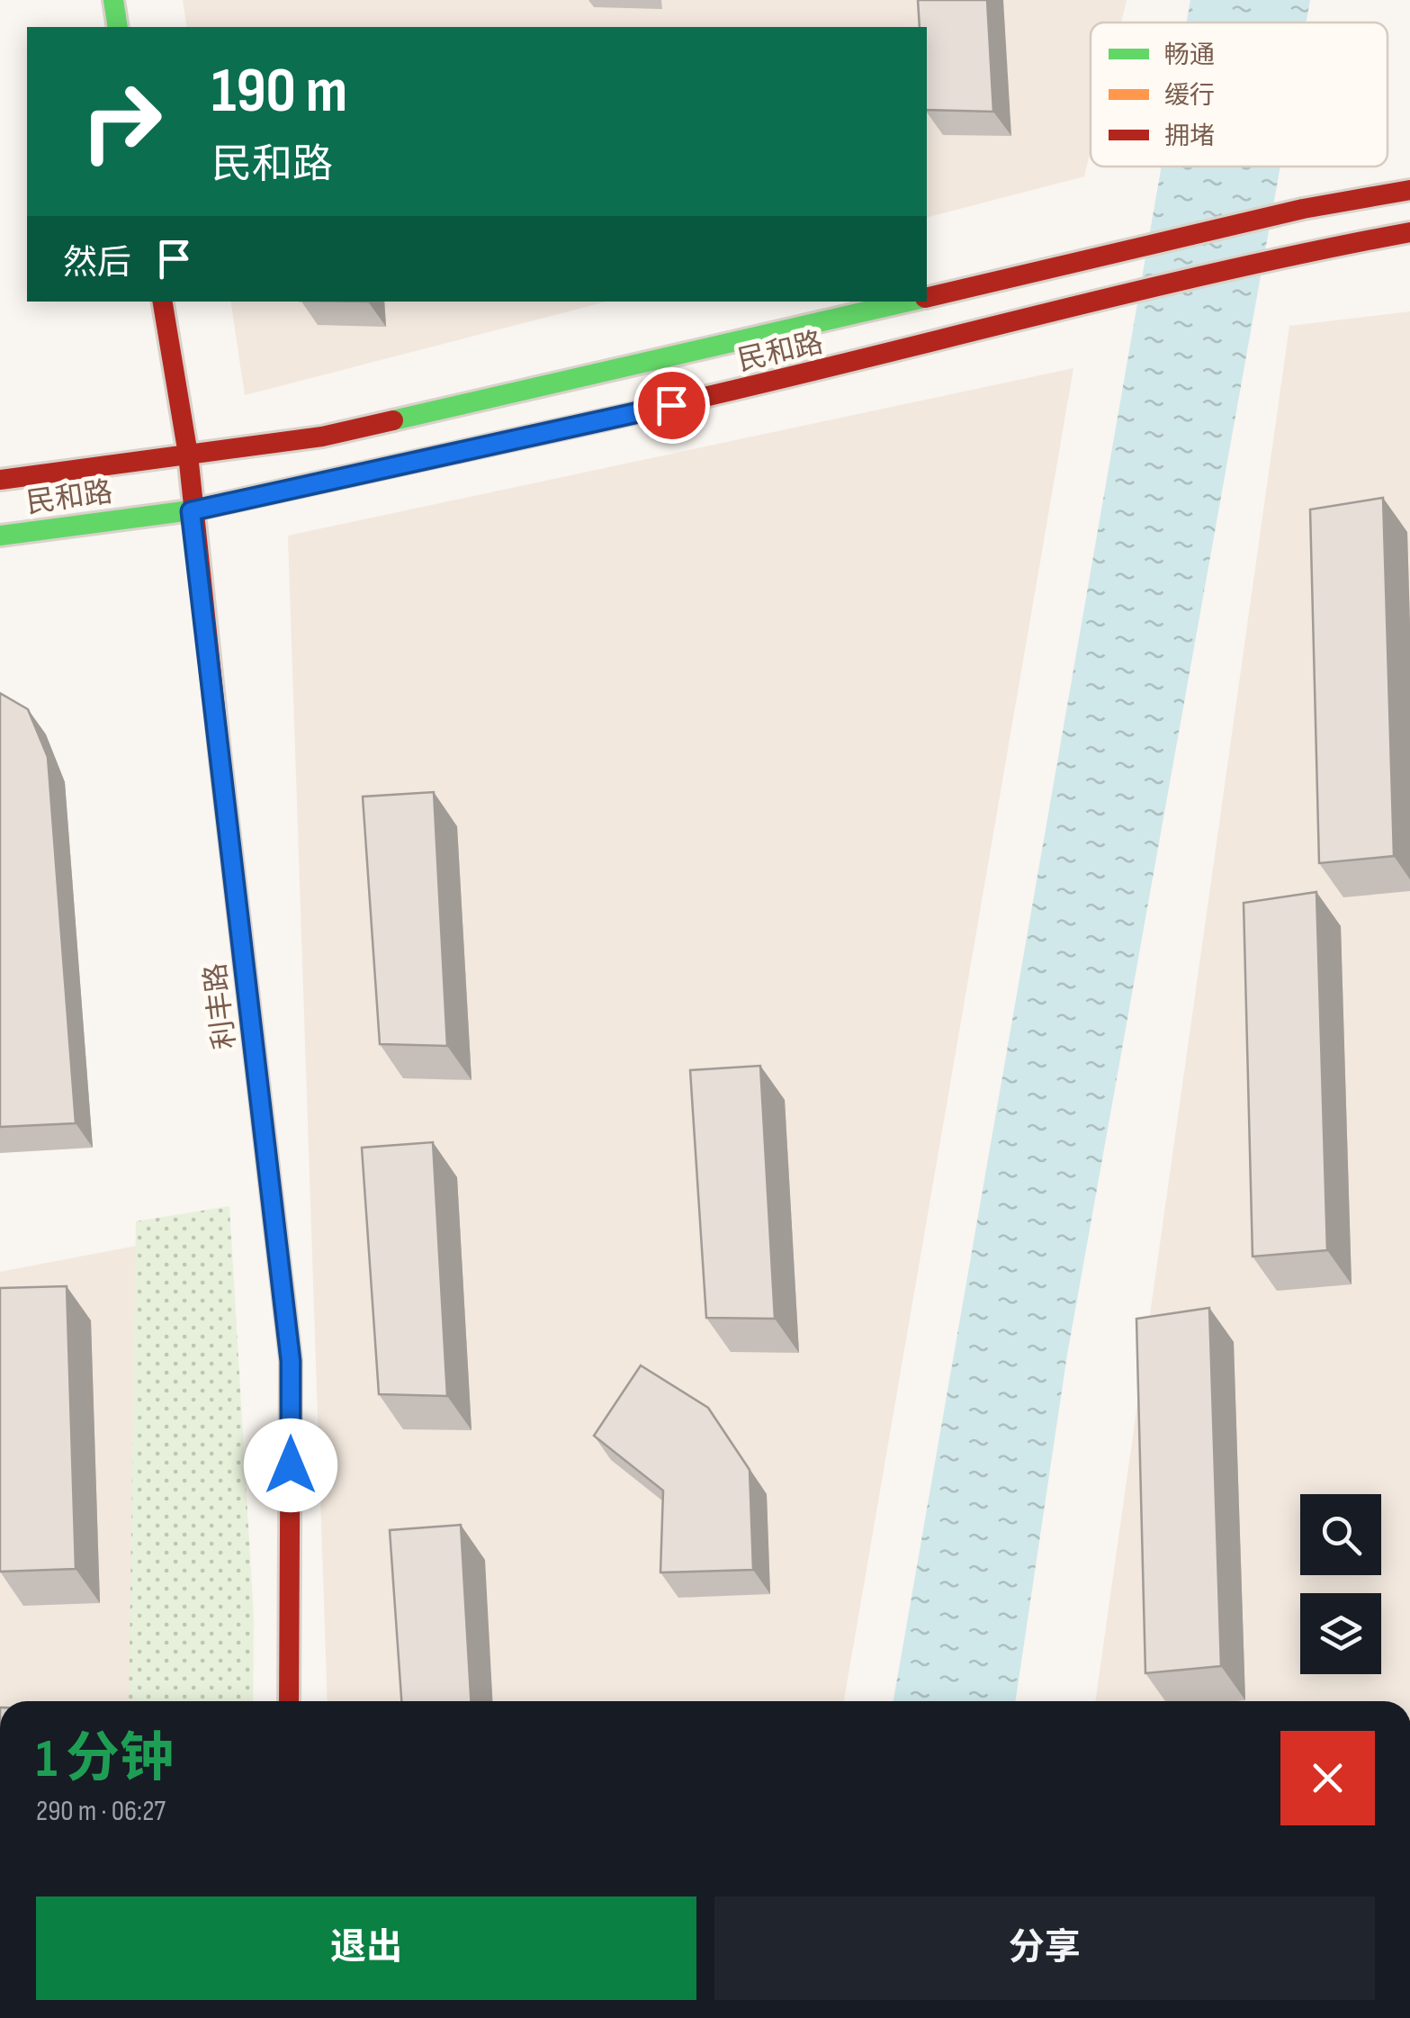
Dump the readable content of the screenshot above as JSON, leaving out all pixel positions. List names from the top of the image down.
{
  "streets": {
    "main road": ["民和路", "利丰路"]
  },
  "crossings": [
    ["民和路", "利丰路"]
  ],
  "legend": ["畅通", "缓行", "拥堵"],
  "page": {
    "turn": ["190 m", "民和路"],
    "then": "然后",
    "heading": ["1 分钟", "290 m · 06:27"],
    "buttons": ["退出", "分享"]
  }
}
